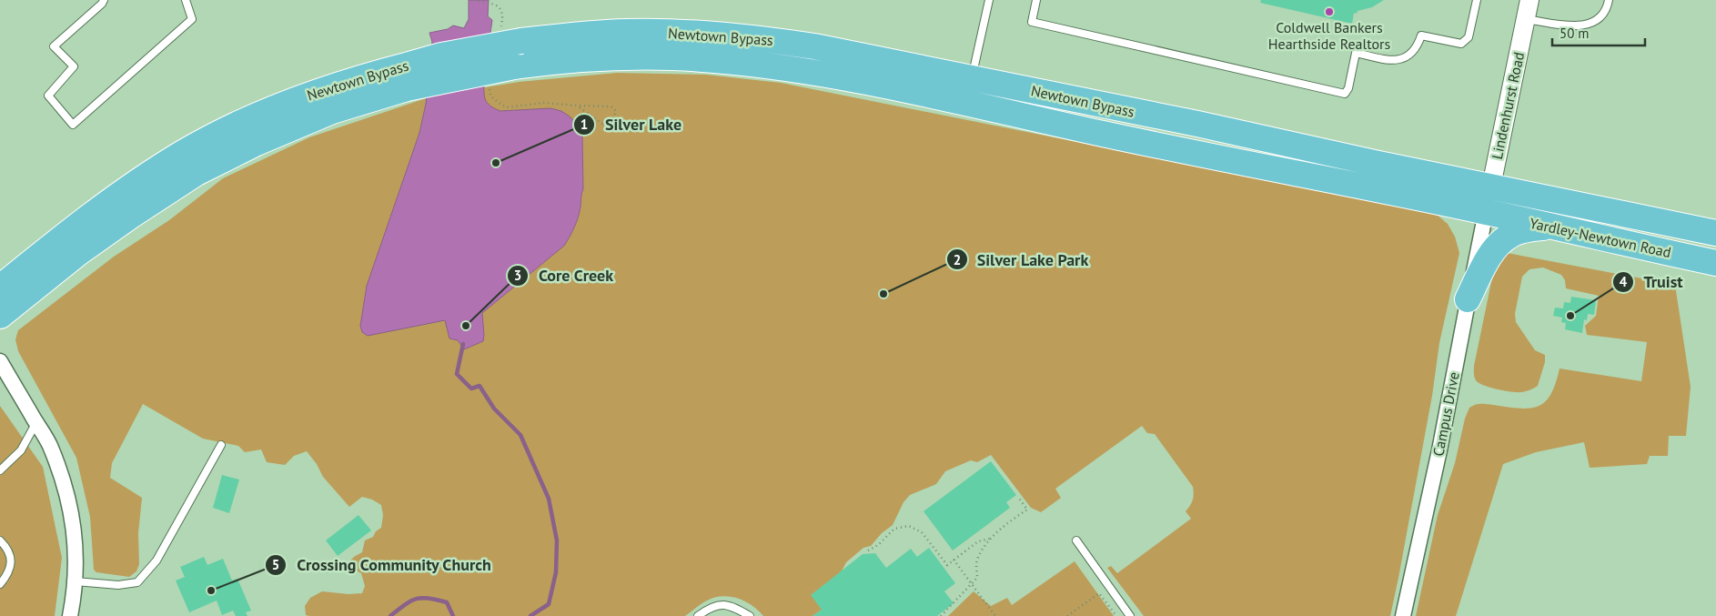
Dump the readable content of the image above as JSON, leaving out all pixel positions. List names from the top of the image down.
{
  "streets": {
    "highway": ["Newtown Bypass", "Yardley-Newtown Road"],
    "street": ["Lindenhurst Road", "Campus Drive"]
  },
  "crossings": [
    ["Newtown Bypass", "Lindenhurst Road"],
    ["Newtown Bypass", "Yardley-Newtown Road"],
    ["Newtown Bypass", "Campus Drive"],
    ["Lindenhurst Road", "Yardley-Newtown Road"],
    ["Lindenhurst Road", "Campus Drive"],
    ["Yardley-Newtown Road", "Campus Drive"]
  ],
  "places": [
    "Coldwell Bankers Hearthside Realtors",
    "Silver Lake",
    "Silver Lake Park",
    "Truist",
    "Core Creek",
    "Crossing Community Church"
  ],
  "scale_bar": "50 m"
}
